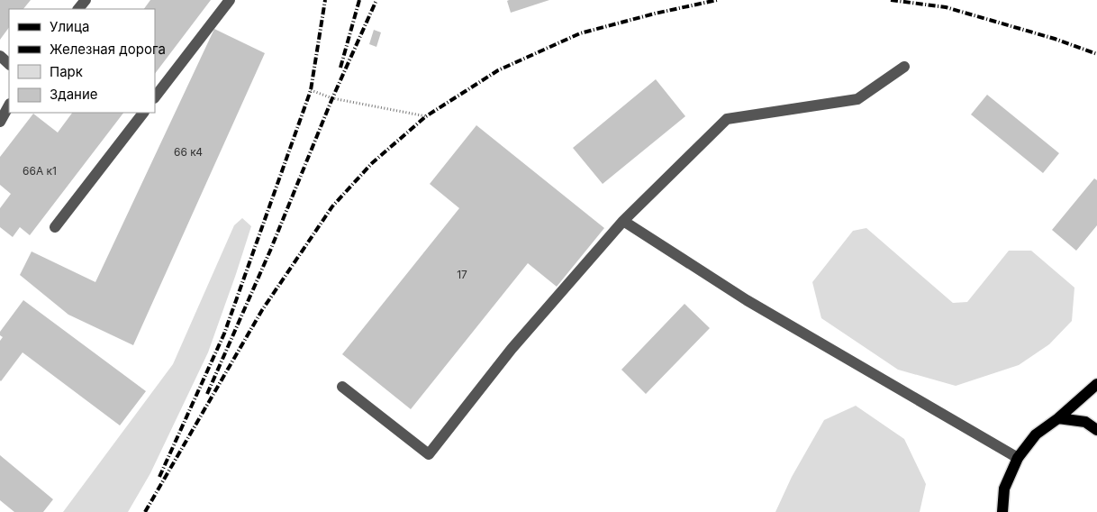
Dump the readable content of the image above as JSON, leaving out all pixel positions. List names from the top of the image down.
{
  "house_numbers": ["66 к4", "66А к1", "17"],
  "legend": [
    "Улица",
    "Железная дорога",
    "Парк",
    "Здание"
  ]
}
